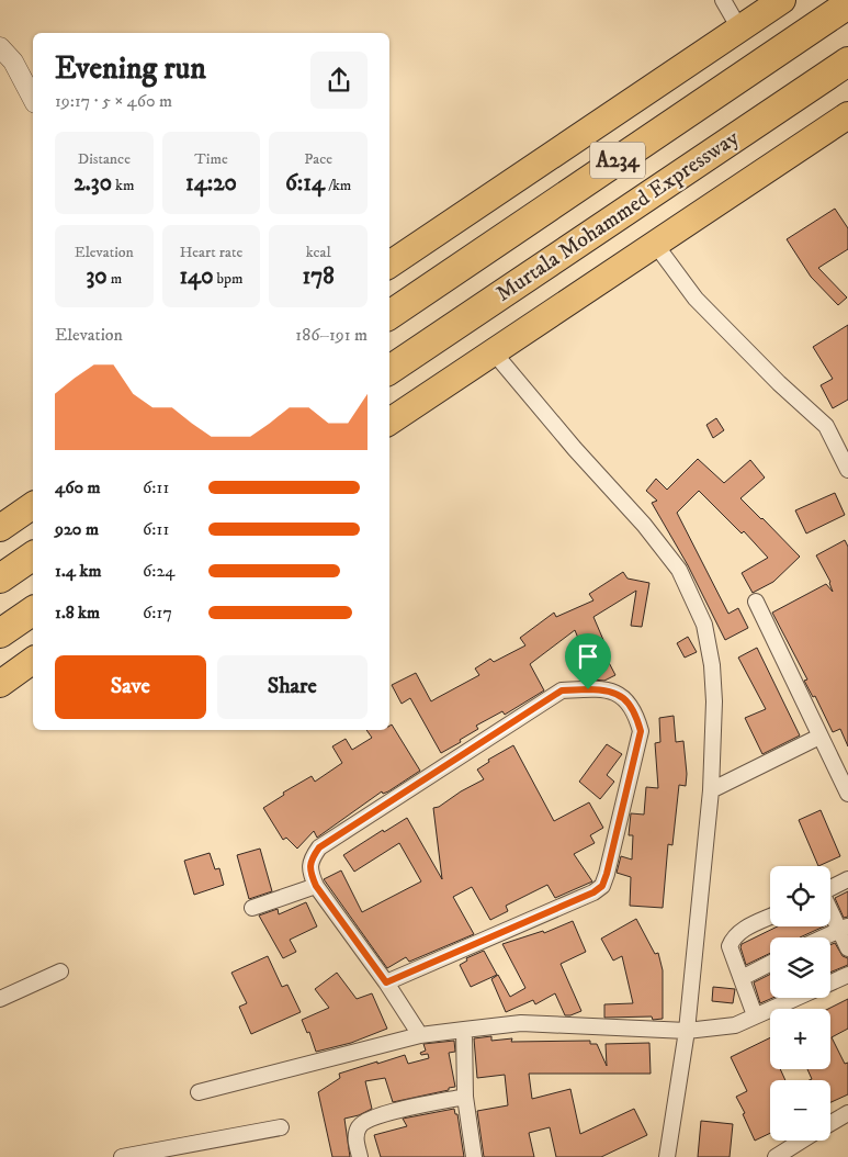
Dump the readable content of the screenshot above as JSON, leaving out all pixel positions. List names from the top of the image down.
{
  "streets": {
    "highway": ["A234", "Murtala Mohammed Expressway"]
  },
  "page": {
    "heading": ["Evening run", "19:17 · 5 × 460 m"],
    "stats": [
      ["Distance", "2.30 km"],
      ["Time", "14:20"],
      ["Pace", "6:14 /km"],
      ["Elevation", "30 m"],
      ["Heart rate", "140 bpm"],
      ["kcal", "178"]
    ],
    "chart": ["Elevation", "186–191 m"],
    "list": [
      {
        "name": "460 m",
        "note": "6:11"
      },
      {
        "name": "920 m",
        "note": "6:11"
      },
      {
        "name": "1.4 km",
        "note": "6:24"
      },
      {
        "name": "1.8 km",
        "note": "6:17"
      }
    ],
    "buttons": ["Save", "Share"],
    "map_buttons": ["+", "−"]
  }
}
